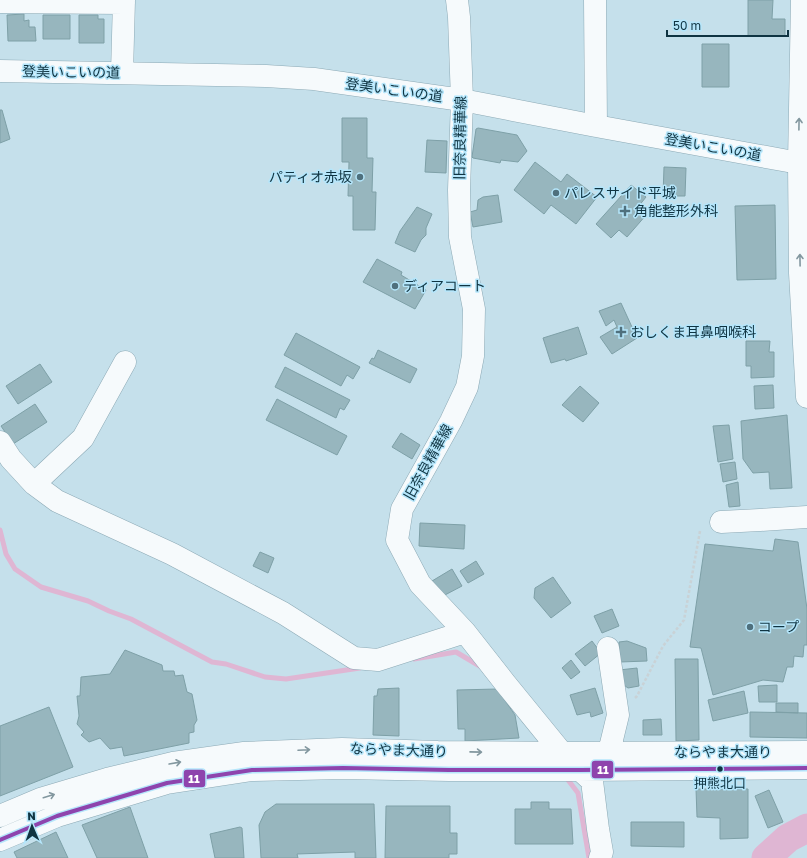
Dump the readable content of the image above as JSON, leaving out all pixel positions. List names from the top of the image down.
{
  "streets": {
    "street": ["登美いこいの道", "旧奈良精華線", "ならやま大通り"]
  },
  "crossings": [
    ["登美いこいの道", "旧奈良精華線"],
    ["旧奈良精華線", "ならやま大通り"]
  ],
  "places": {
    "other": [
      "パティオ赤坂",
      "パレスサイド平城",
      "ディアコート",
      "コープ",
      "押熊北口"
    ],
    "health": ["角能整形外科", "おしくま耳鼻咽喉科"]
  },
  "lines": ["transit line 11"],
  "scale_bar": "50 m",
  "north": "top"
}
